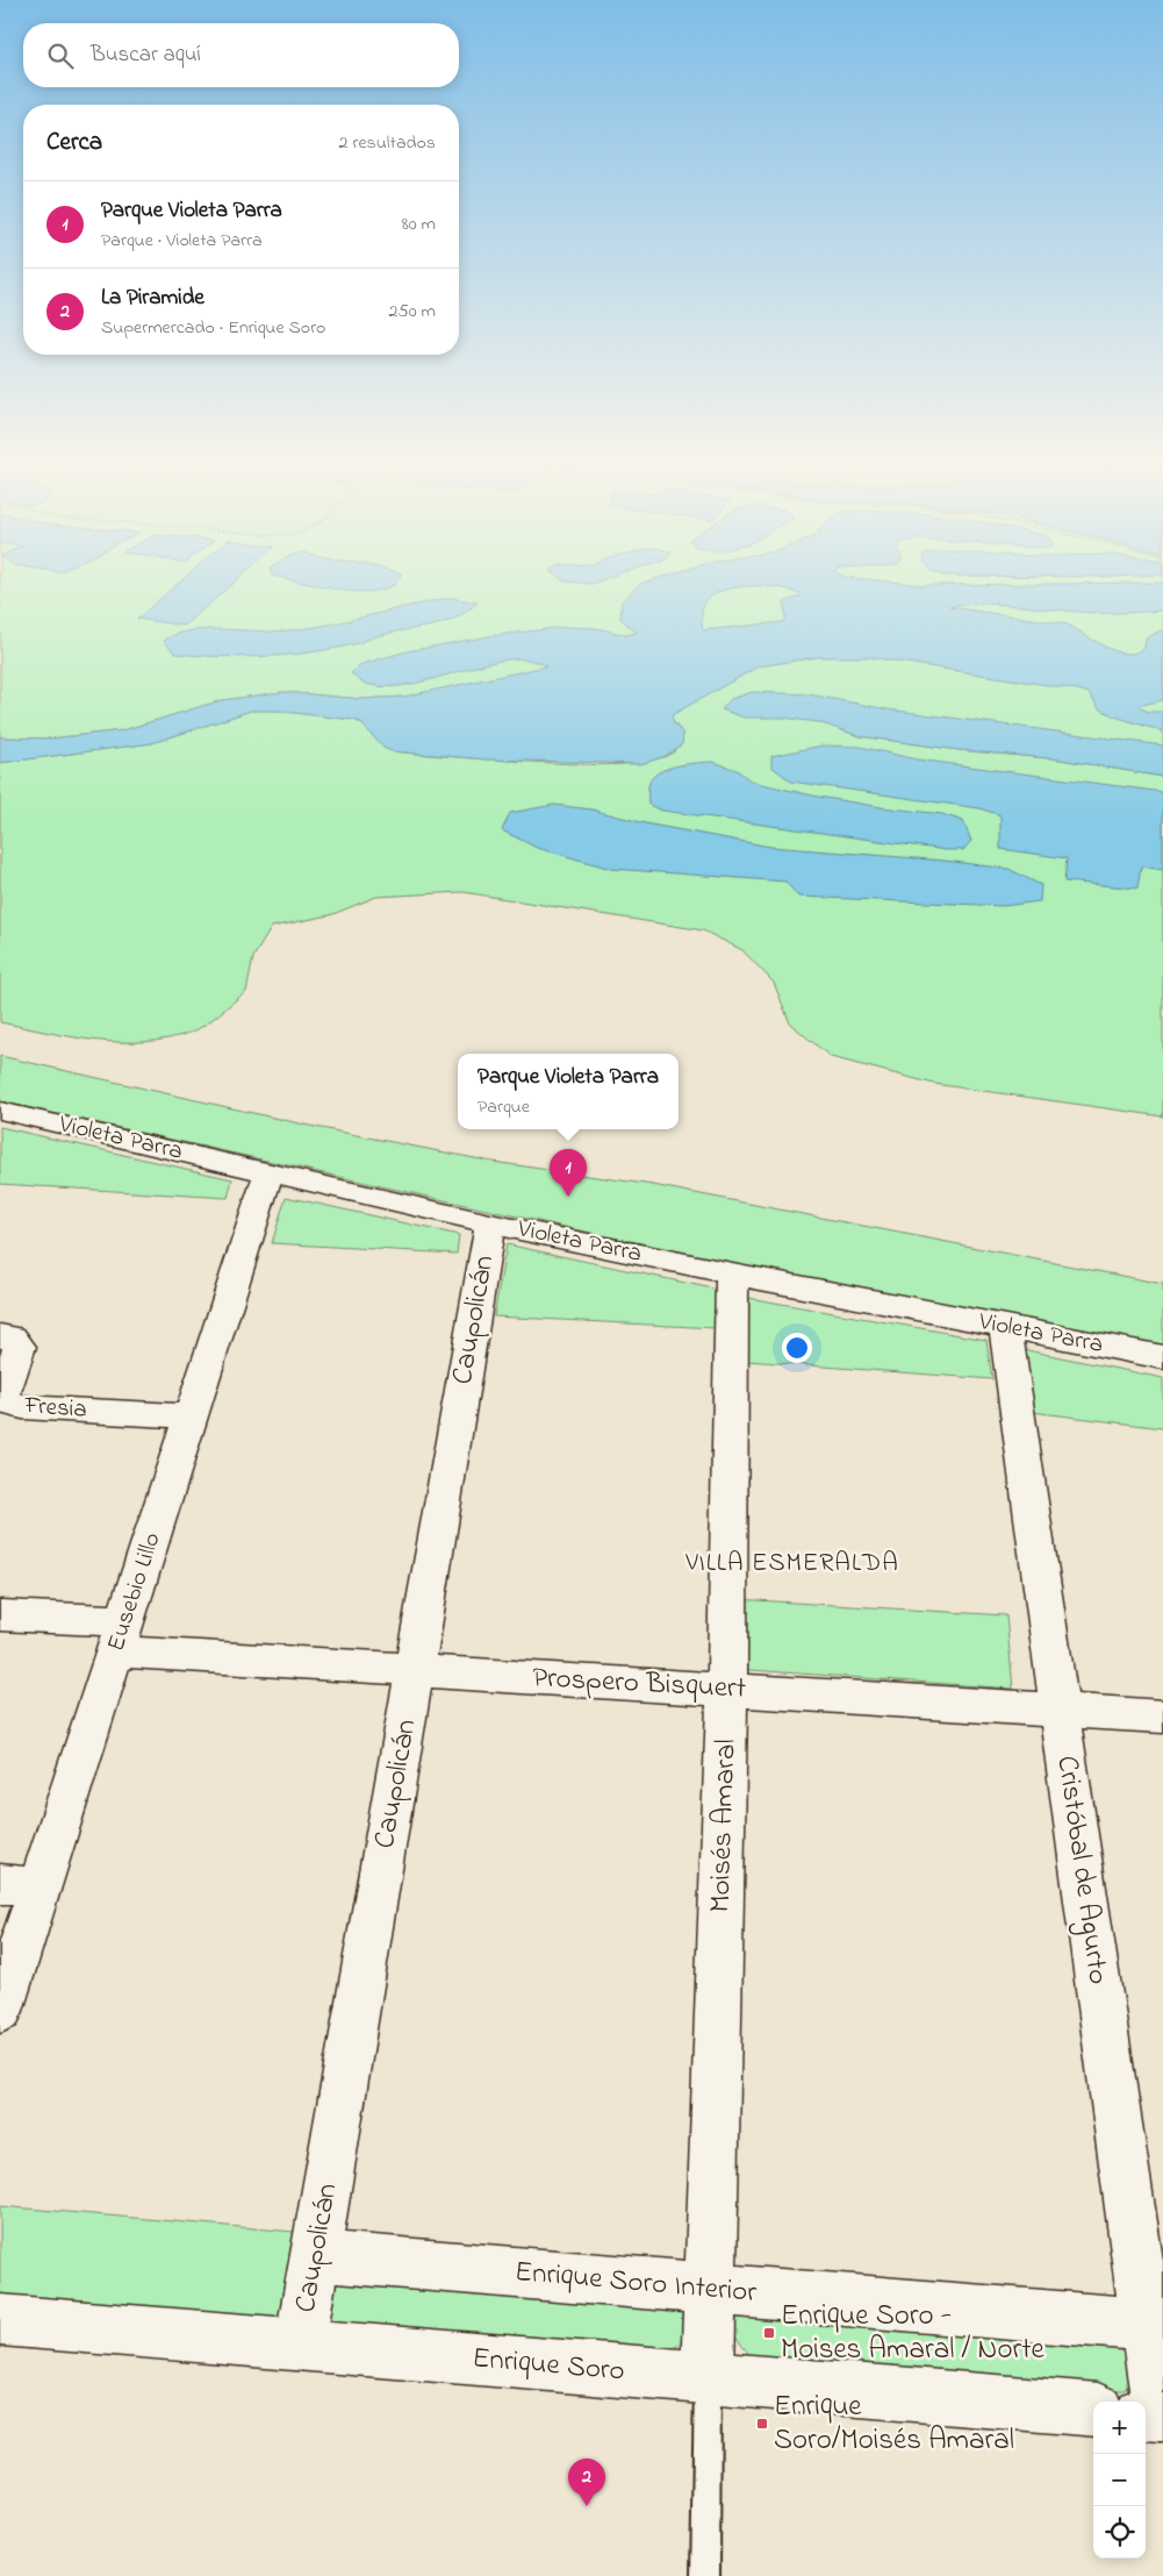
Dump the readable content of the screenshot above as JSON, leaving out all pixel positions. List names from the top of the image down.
{
  "streets": {
    "street": [
      "Violeta Parra",
      "Caupolicán",
      "Fresia",
      "Eusebio Lillo",
      "Prospero Bisquert",
      "Moisés Amaral",
      "Cristóbal de Agurto",
      "Enrique Soro Interior",
      "Enrique Soro"
    ]
  },
  "crossings": [
    ["Violeta Parra", "Caupolicán"],
    ["Violeta Parra", "Eusebio Lillo"],
    ["Violeta Parra", "Moisés Amaral"],
    ["Violeta Parra", "Cristóbal de Agurto"],
    ["Caupolicán", "Prospero Bisquert"],
    ["Caupolicán", "Enrique Soro Interior"],
    ["Caupolicán", "Enrique Soro"],
    ["Fresia", "Eusebio Lillo"],
    ["Eusebio Lillo", "Prospero Bisquert"],
    ["Prospero Bisquert", "Moisés Amaral"],
    ["Prospero Bisquert", "Cristóbal de Agurto"],
    ["Moisés Amaral", "Enrique Soro Interior"],
    ["Moisés Amaral", "Enrique Soro"],
    ["Cristóbal de Agurto", "Enrique Soro Interior"]
  ],
  "districts": ["VILLA ESMERALDA"],
  "places": {
    "transit": ["Enrique Soro - Moises Amaral / Norte", "Enrique Soro/Moisés Amaral"]
  },
  "page": {
    "search": "Buscar aquí",
    "heading": ["Cerca", "2 resultados"],
    "list": [
      {
        "mark": "1",
        "name": "Parque Violeta Parra",
        "note": "Parque · Violeta Parra",
        "value": "80 m"
      },
      {
        "mark": "2",
        "name": "La Piramide",
        "note": "Supermercado · Enrique Soro",
        "value": "250 m"
      }
    ],
    "popup": ["Parque Violeta Parra", "Parque"],
    "pins": ["1", "2"],
    "map_buttons": ["+", "−"]
  }
}
